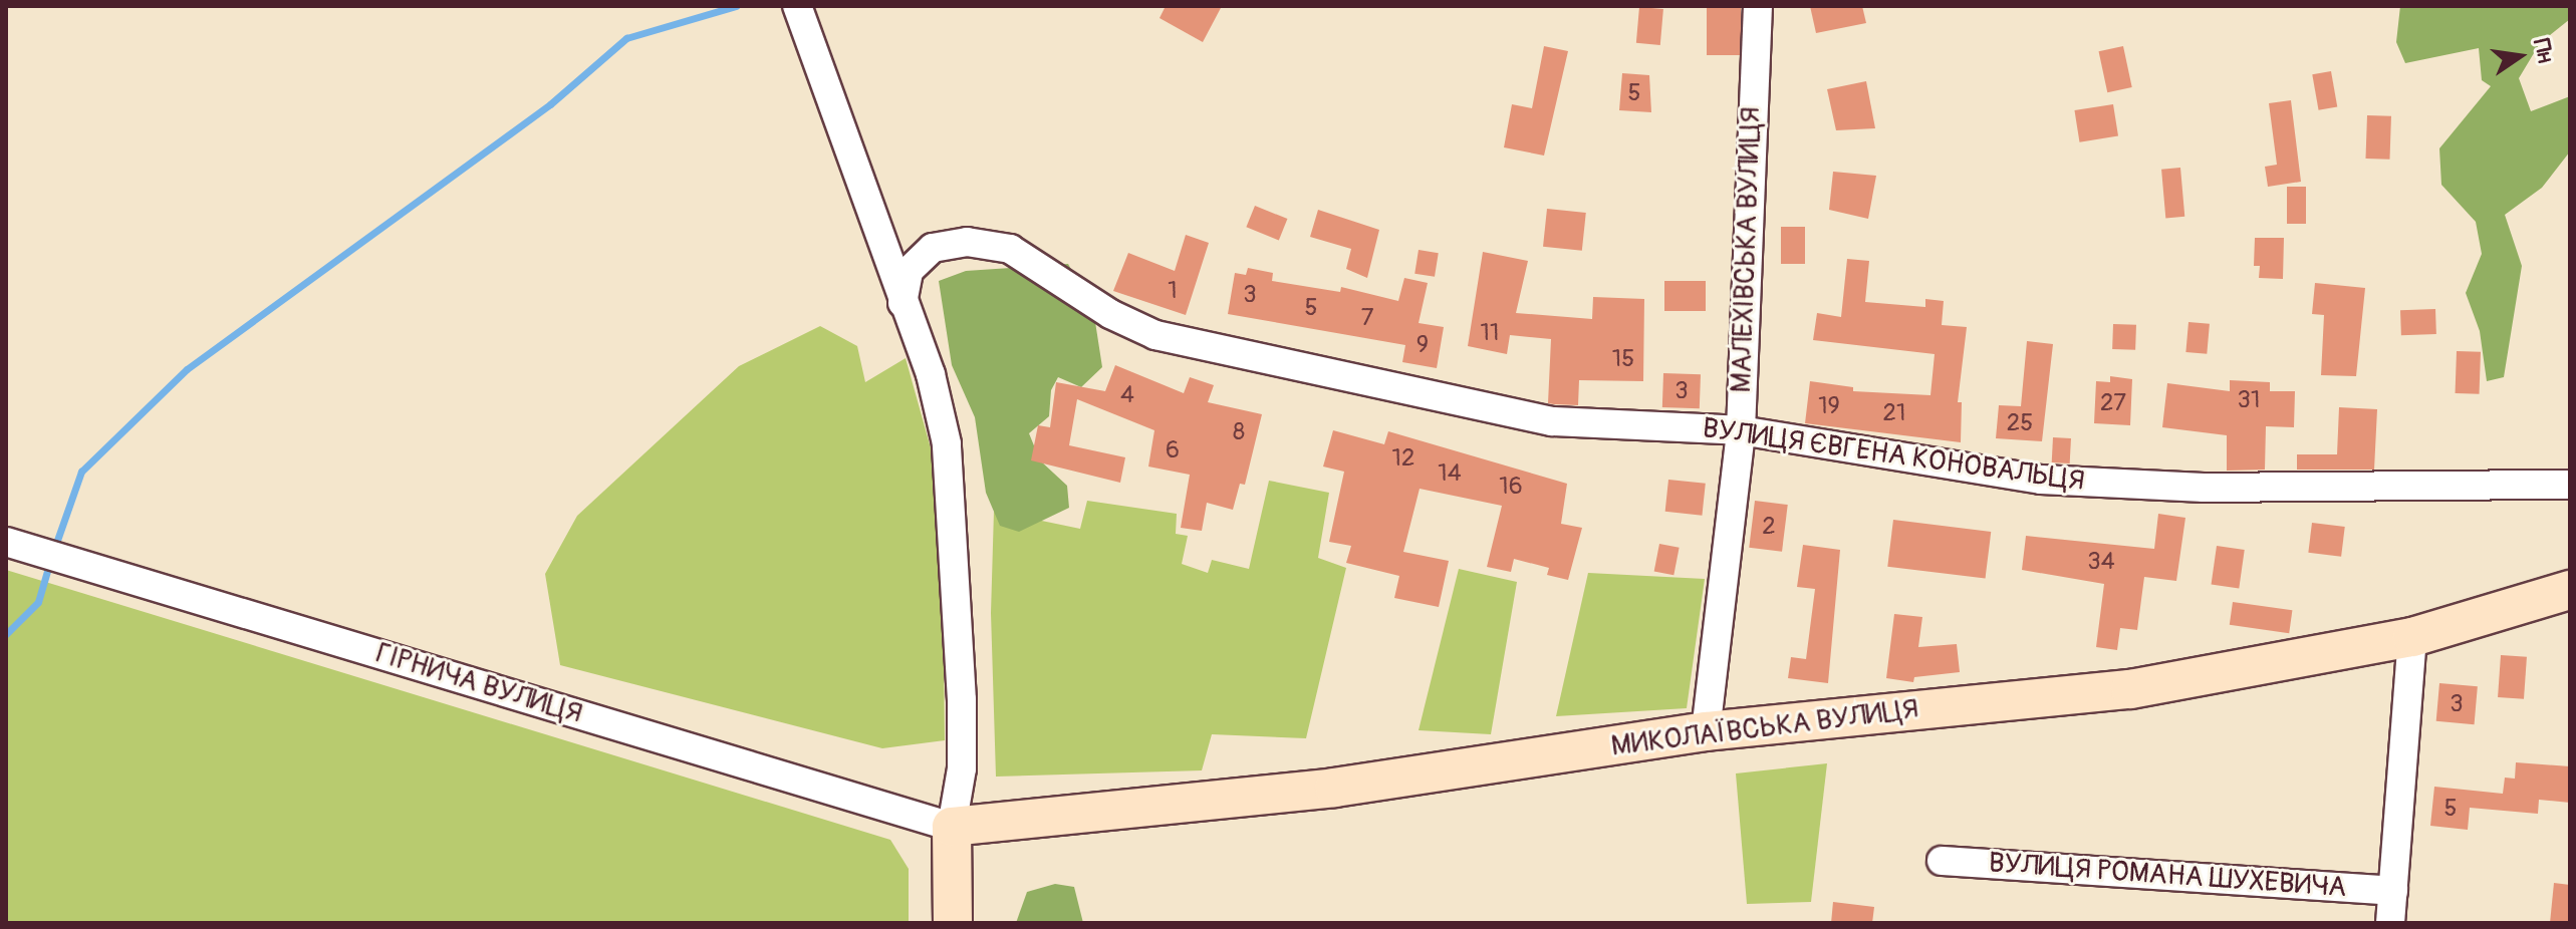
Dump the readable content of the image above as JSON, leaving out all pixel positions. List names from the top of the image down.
{
  "streets": {
    "main road": ["МИКОЛАЇВСЬКА ВУЛИЦЯ"],
    "street": [
      "МАЛЕХІВСЬКА ВУЛИЦЯ",
      "ВУЛИЦЯ ЄВГЕНА КОНОВАЛЬЦЯ",
      "ГІРНИЧА ВУЛИЦЯ",
      "ВУЛИЦЯ РОМАНА ШУХЕВИЧА"
    ]
  },
  "crossings": [
    ["МАЛЕХІВСЬКА ВУЛИЦЯ", "ВУЛИЦЯ ЄВГЕНА КОНОВАЛЬЦЯ"],
    ["МАЛЕХІВСЬКА ВУЛИЦЯ", "МИКОЛАЇВСЬКА ВУЛИЦЯ"],
    ["ГІРНИЧА ВУЛИЦЯ", "МИКОЛАЇВСЬКА ВУЛИЦЯ"]
  ],
  "house_numbers": [
    "5",
    "1",
    "3",
    "5",
    "7",
    "11",
    "9",
    "15",
    "3",
    "4",
    "31",
    "27",
    "19",
    "21",
    "25",
    "8",
    "6",
    "12",
    "14",
    "16",
    "2",
    "34",
    "3",
    "5"
  ],
  "north": "right"
}
